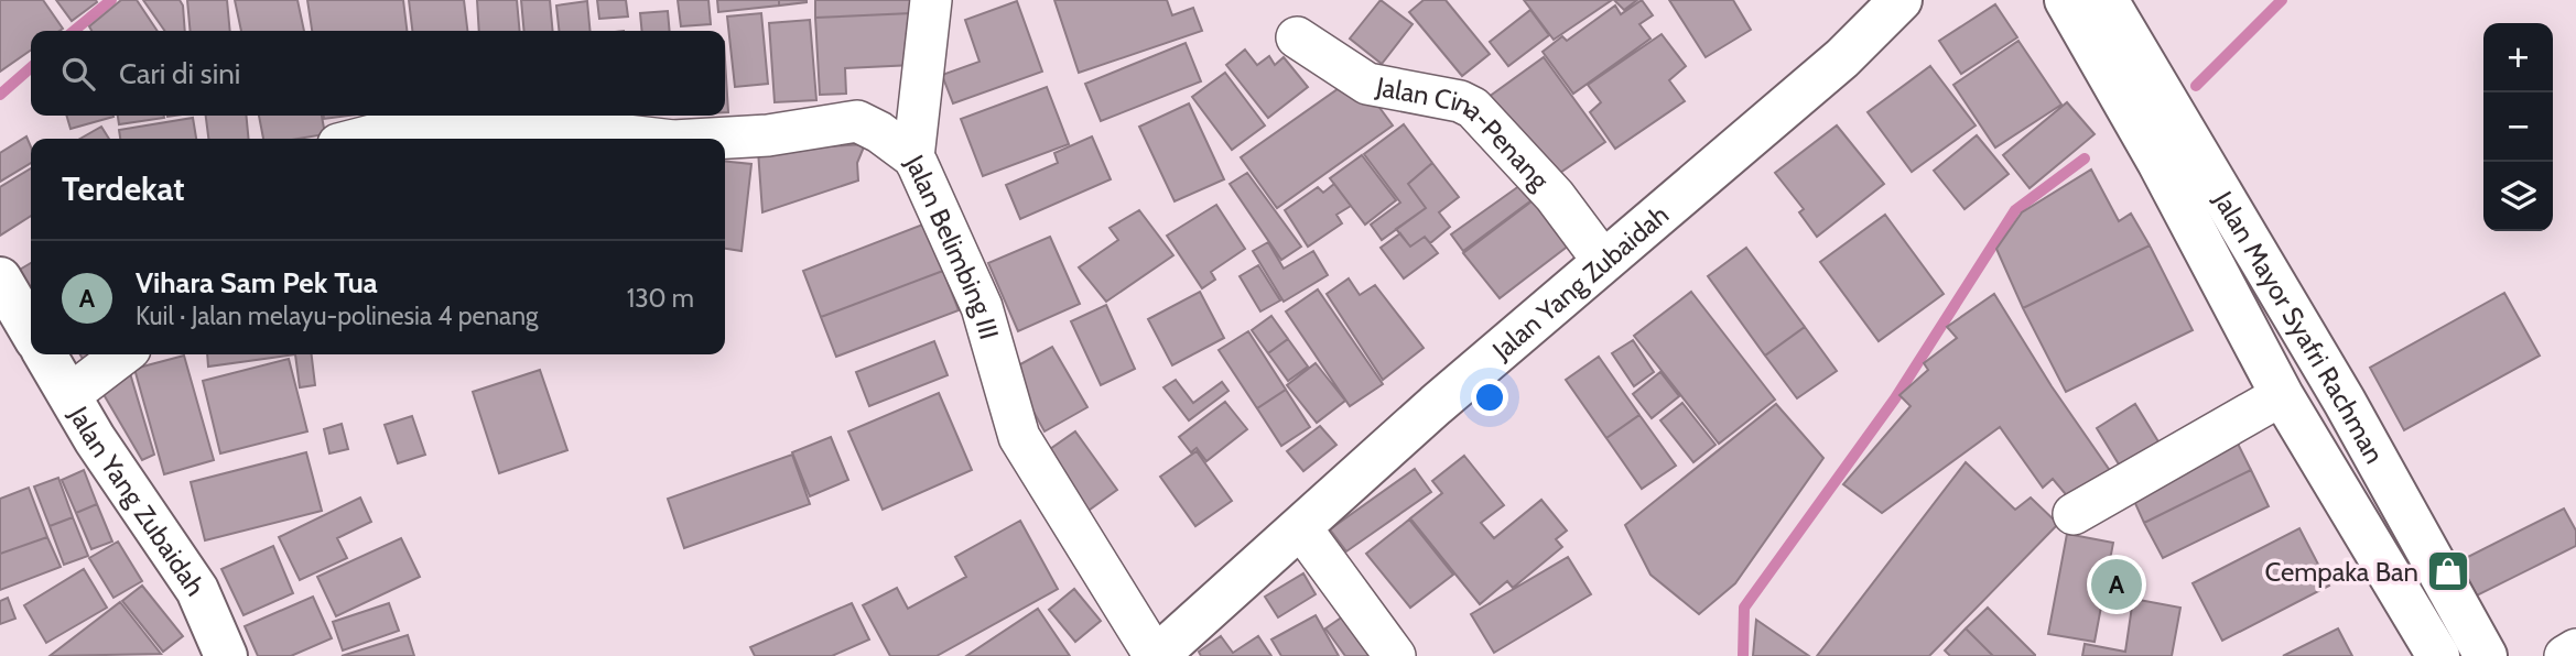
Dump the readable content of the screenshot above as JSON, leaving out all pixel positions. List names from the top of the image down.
{
  "streets": {
    "main road": ["Jalan Yang Zubaidah", "Jalan Mayor Syafri Rachman"],
    "street": ["Jalan Cina-Penang", "Jalan Belimbing III"]
  },
  "crossings": [
    ["Jalan Cina-Penang", "Jalan Yang Zubaidah"],
    ["Jalan Belimbing III", "Jalan Yang Zubaidah"]
  ],
  "places": {
    "shop": ["Cempaka Ban"]
  },
  "page": {
    "map_buttons": ["+", "−"],
    "search": "Cari di sini",
    "heading": "Terdekat",
    "list": [
      {
        "mark": "A",
        "name": "Vihara Sam Pek Tua",
        "note": "Kuil · Jalan melayu-polinesia 4 penang",
        "value": "130 m"
      }
    ],
    "pins": "A"
  }
}
